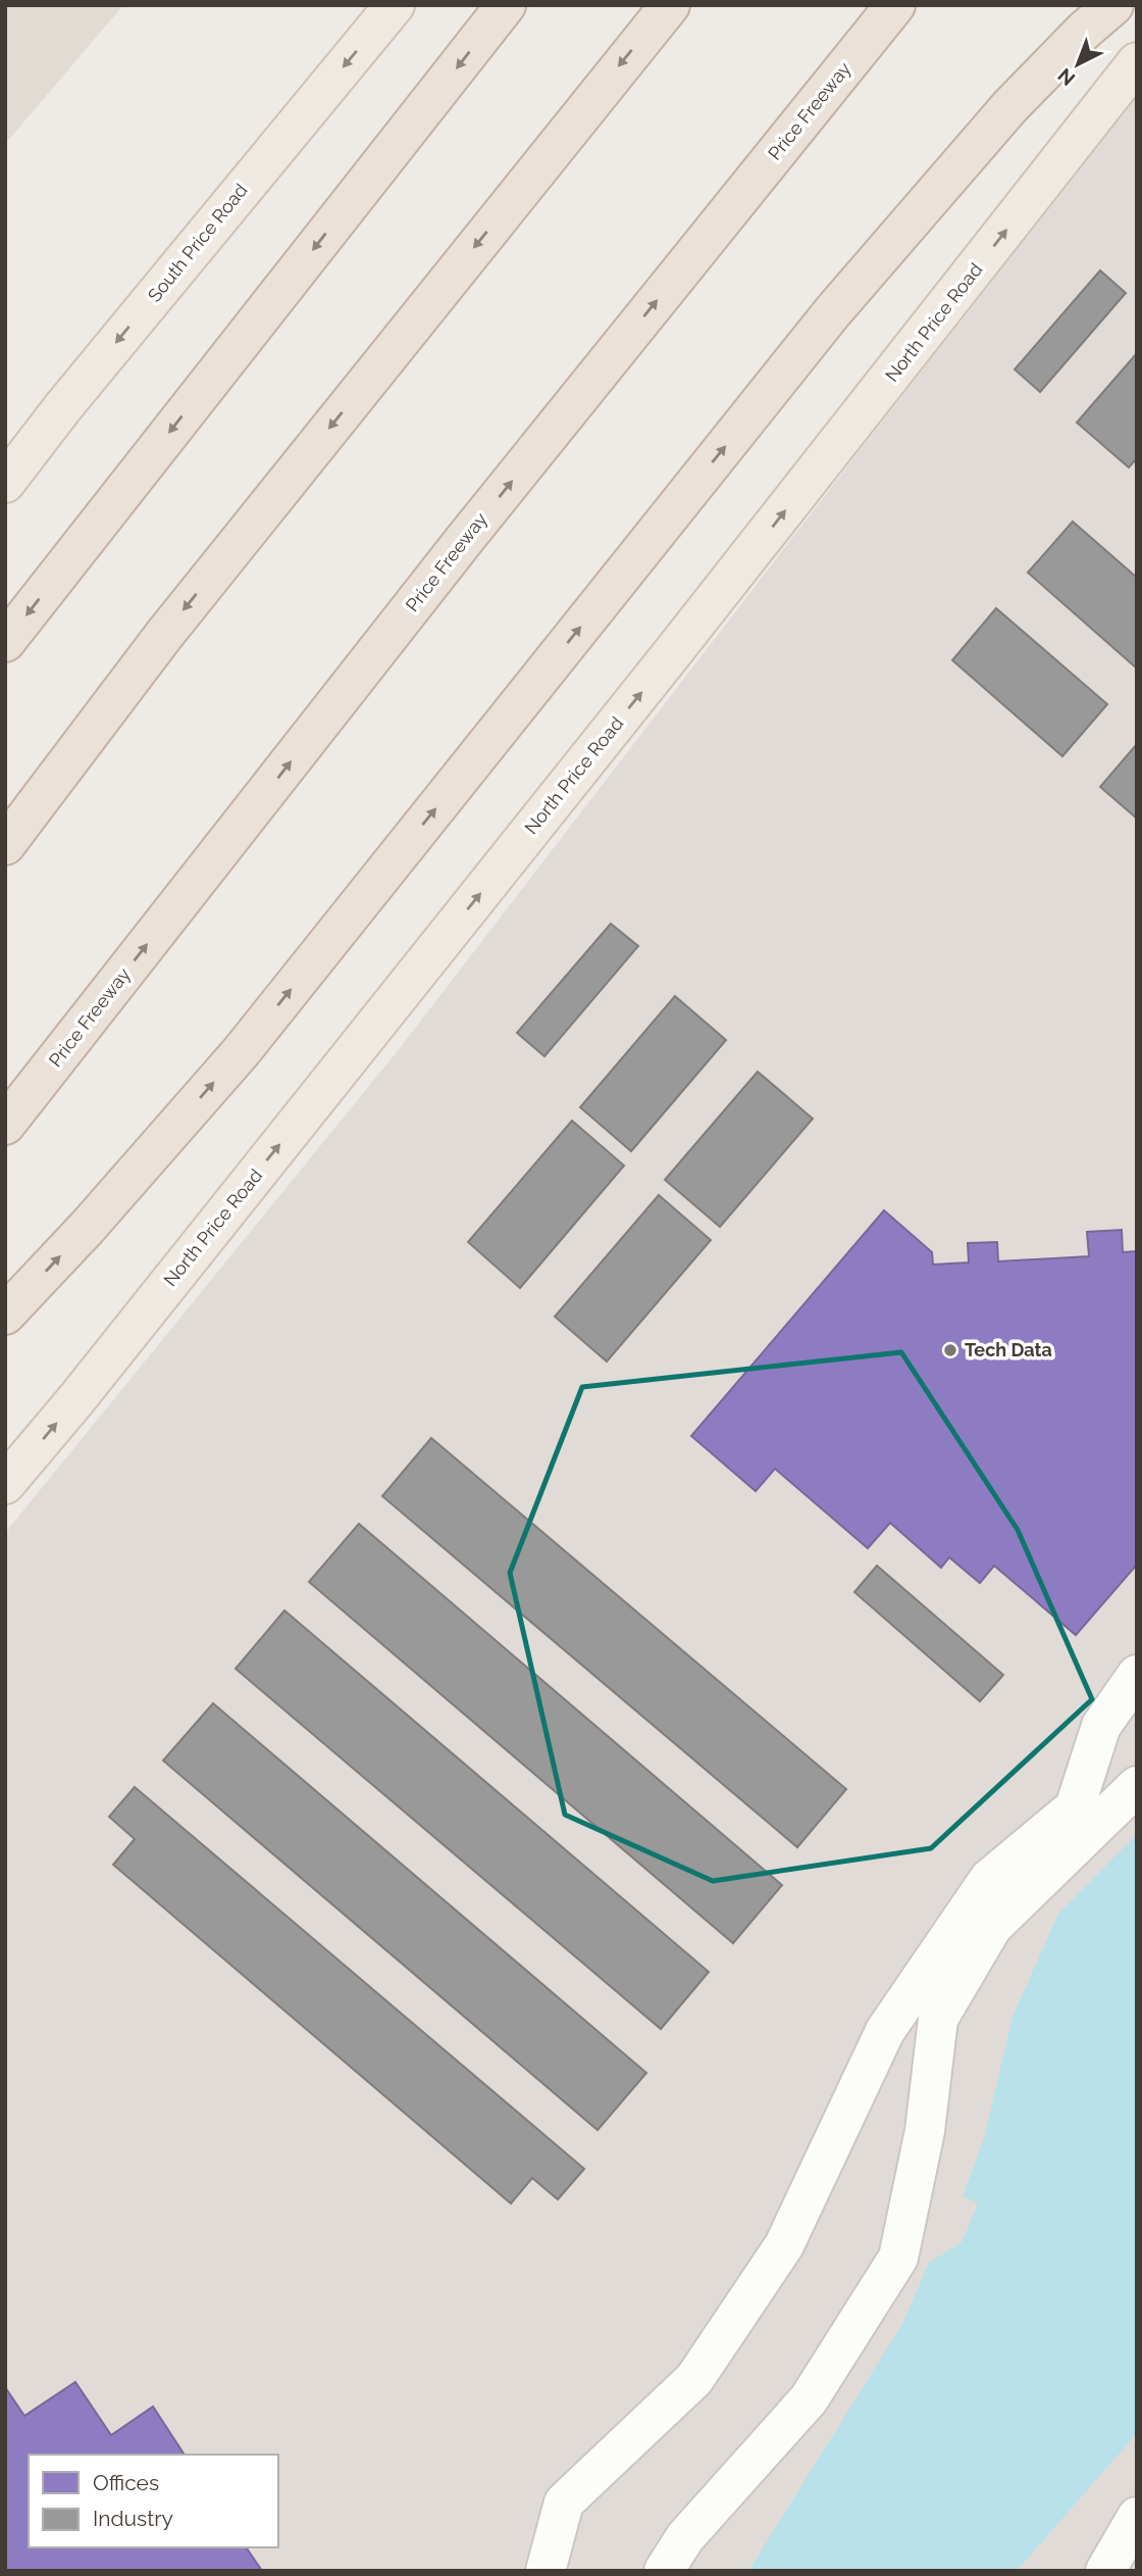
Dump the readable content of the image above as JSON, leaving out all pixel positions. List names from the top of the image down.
{
  "streets": {
    "highway": ["Price Freeway"],
    "main road": ["South Price Road", "North Price Road"]
  },
  "one_way": ["South Price Road", "North Price Road"],
  "places": ["Tech Data"],
  "legend": ["Offices", "Industry"],
  "north": "bottom left"
}
